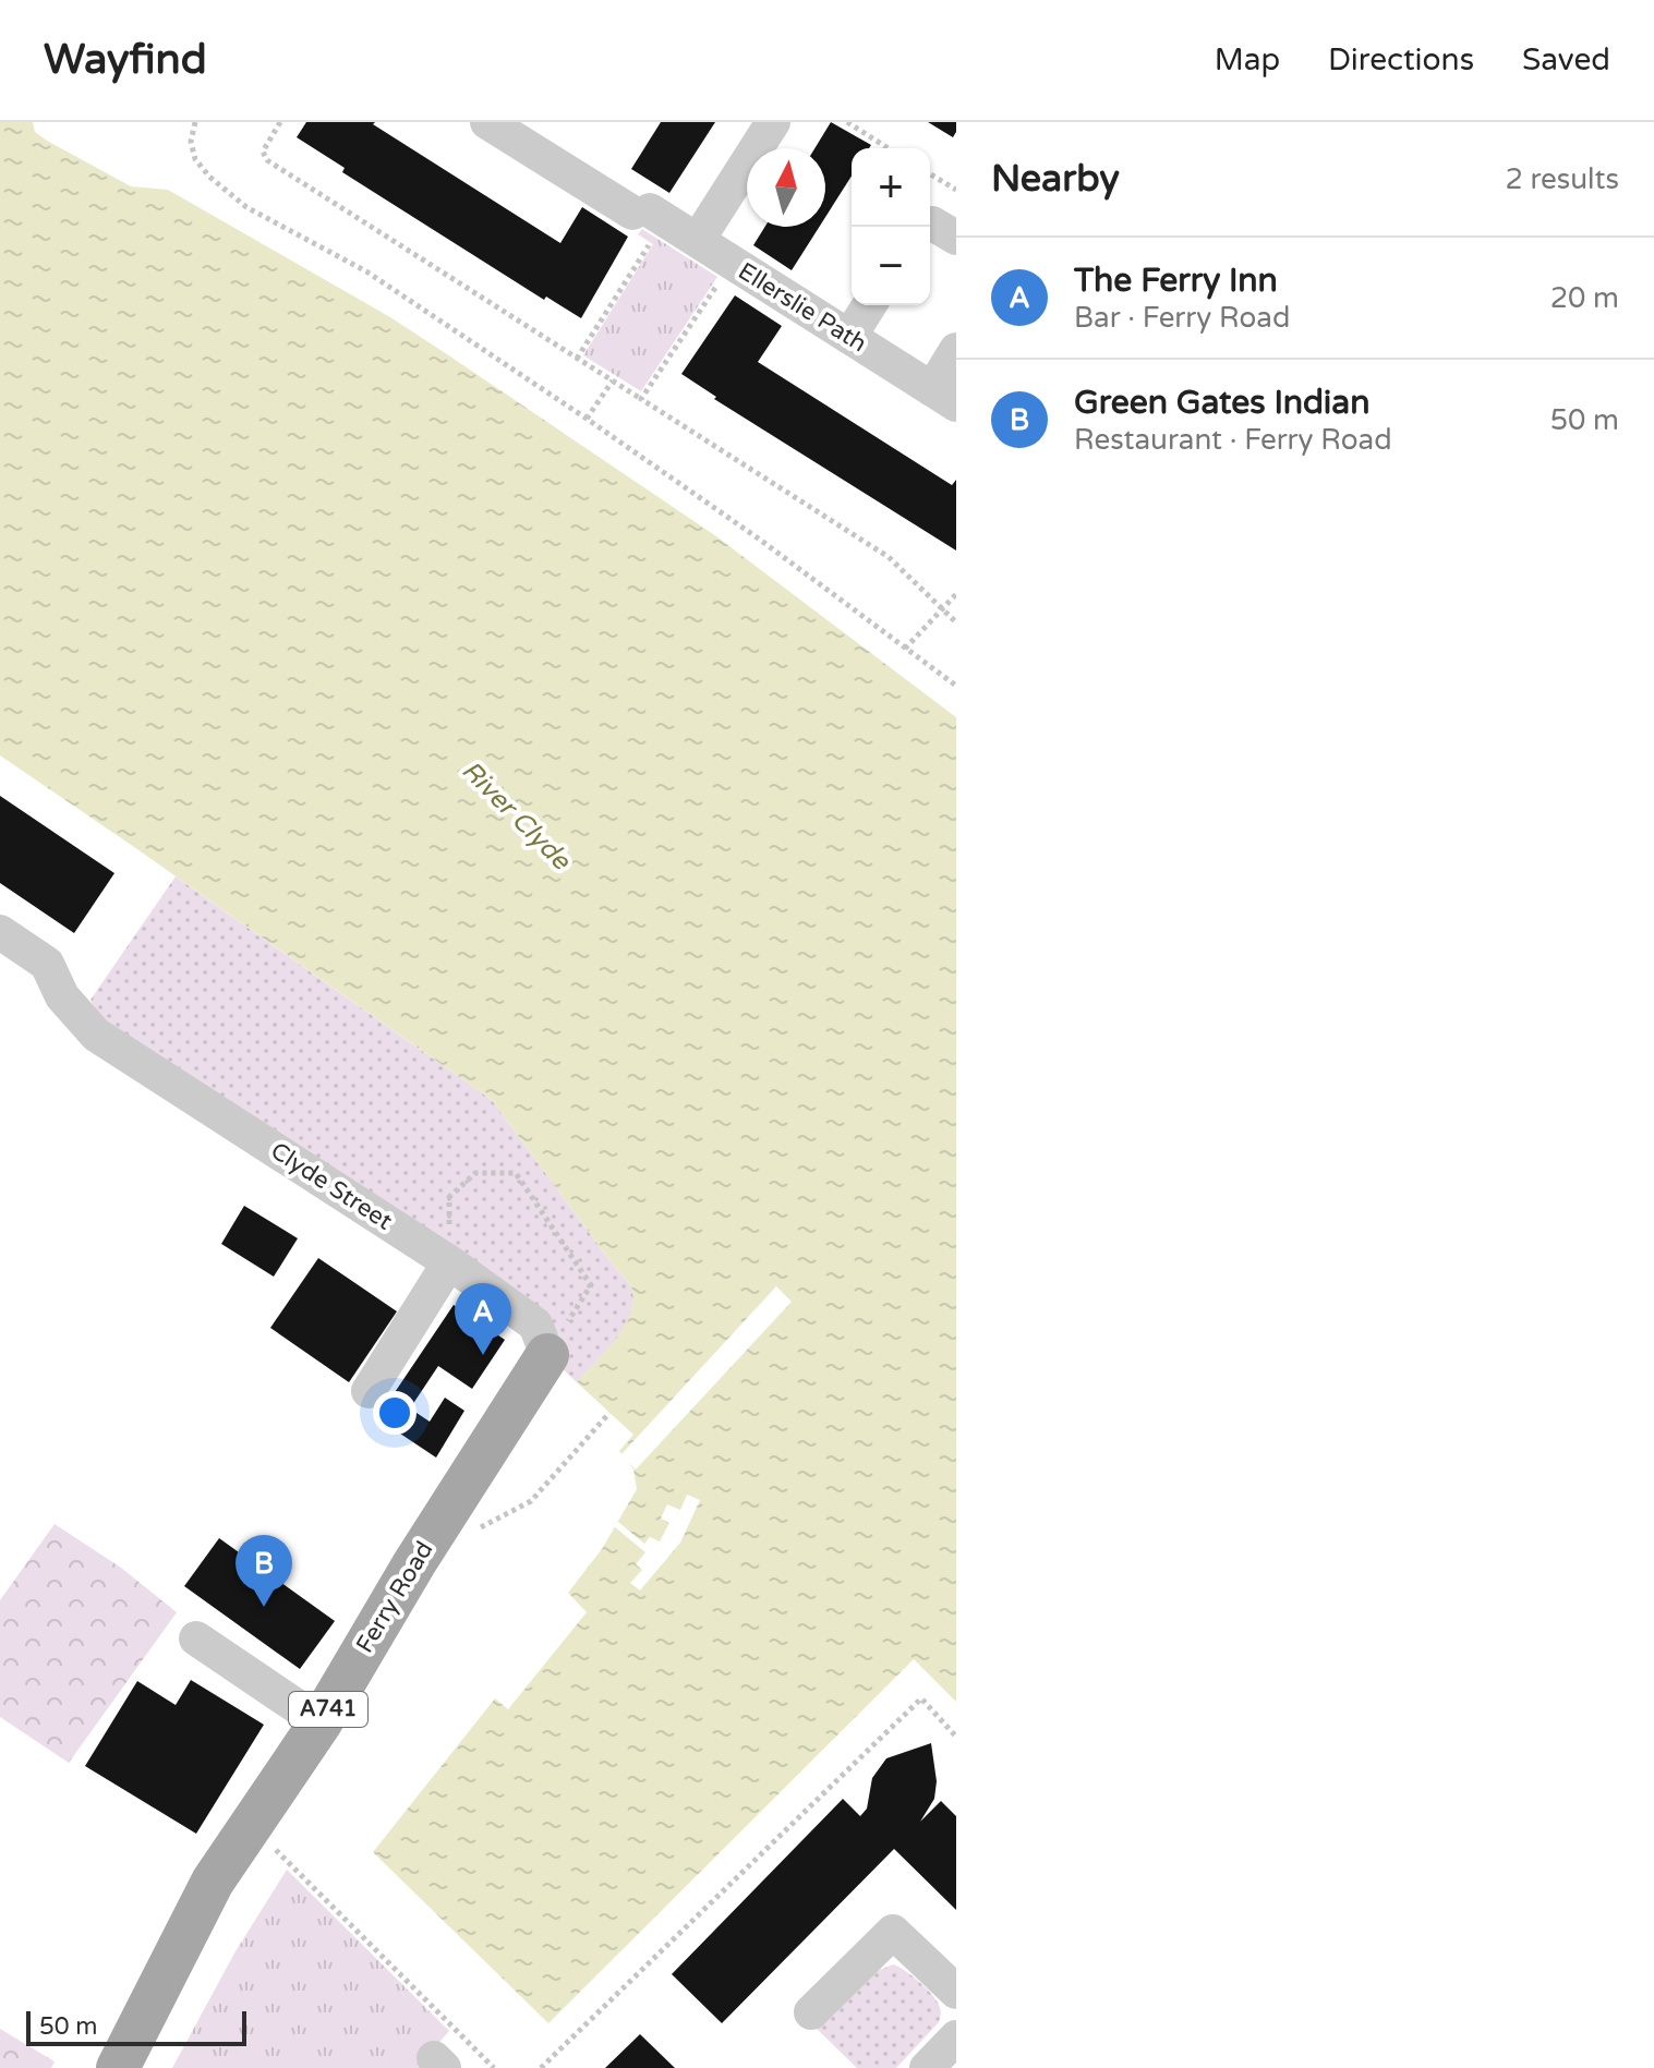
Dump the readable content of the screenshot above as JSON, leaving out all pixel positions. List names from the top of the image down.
{
  "streets": {
    "main road": ["Ferry Road", "A741"],
    "street": ["Ellerslie Path", "Clyde Street"]
  },
  "crossings": [
    ["Clyde Street", "Ferry Road"]
  ],
  "water": ["River Clyde"],
  "scale_bar": "50 m",
  "north": "top",
  "page": {
    "header": "Wayfind",
    "nav": ["Map", "Directions", "Saved"],
    "heading": ["Nearby", "2 results"],
    "map_buttons": ["+", "−"],
    "list": [
      {
        "mark": "A",
        "name": "The Ferry Inn",
        "note": "Bar · Ferry Road",
        "value": "20 m"
      },
      {
        "mark": "B",
        "name": "Green Gates Indian",
        "note": "Restaurant · Ferry Road",
        "value": "50 m"
      }
    ],
    "pins": ["A", "B"],
    "scale": "50 m"
  }
}
